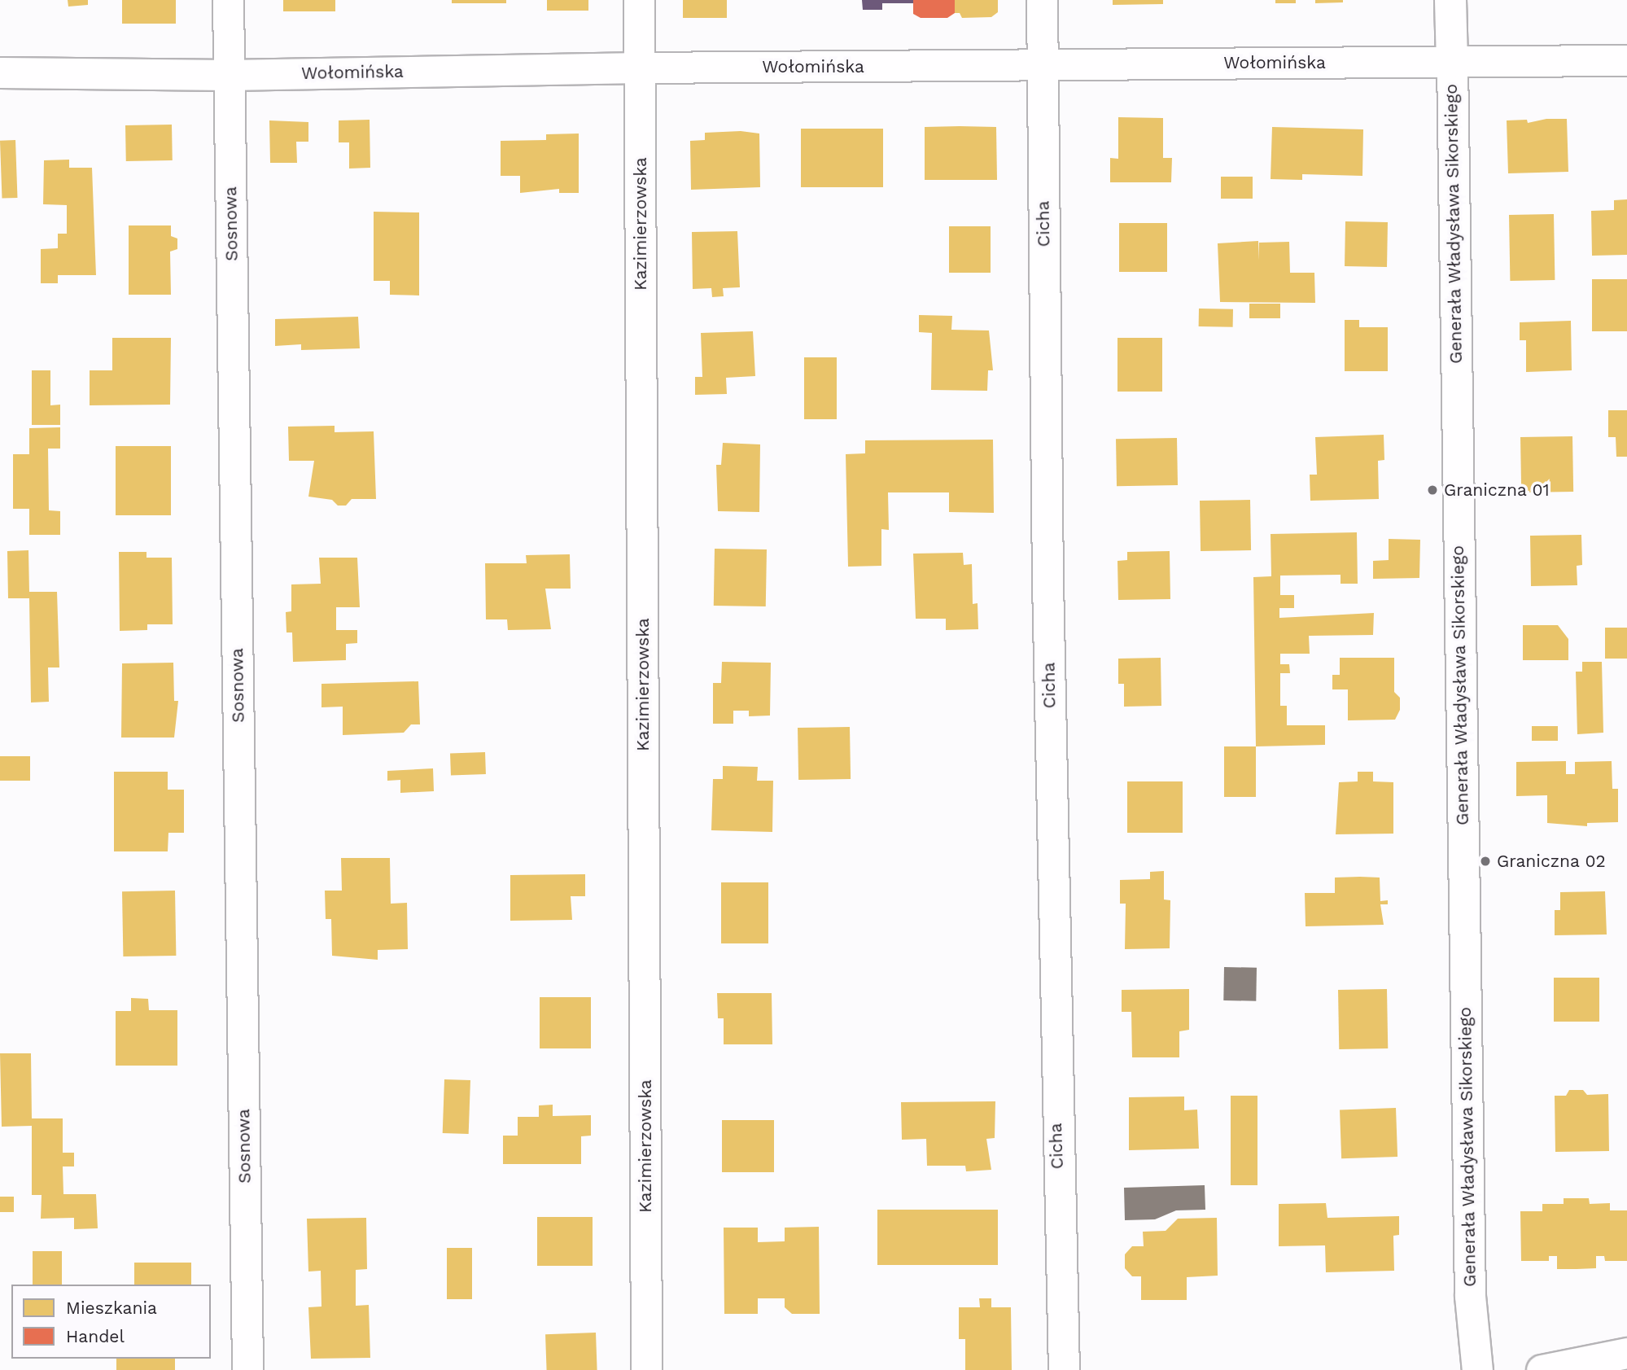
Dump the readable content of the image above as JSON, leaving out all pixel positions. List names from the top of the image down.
{
  "streets": {
    "street": [
      "Wołomińska",
      "Sosnowa",
      "Kazimierzowska",
      "Cicha",
      "Generała Władysława Sikorskiego"
    ]
  },
  "crossings": [
    ["Wołomińska", "Sosnowa"],
    ["Wołomińska", "Kazimierzowska"],
    ["Wołomińska", "Cicha"],
    ["Wołomińska", "Generała Władysława Sikorskiego"]
  ],
  "places": ["Graniczna 01", "Graniczna 02"],
  "legend": ["Mieszkania", "Handel"]
}
